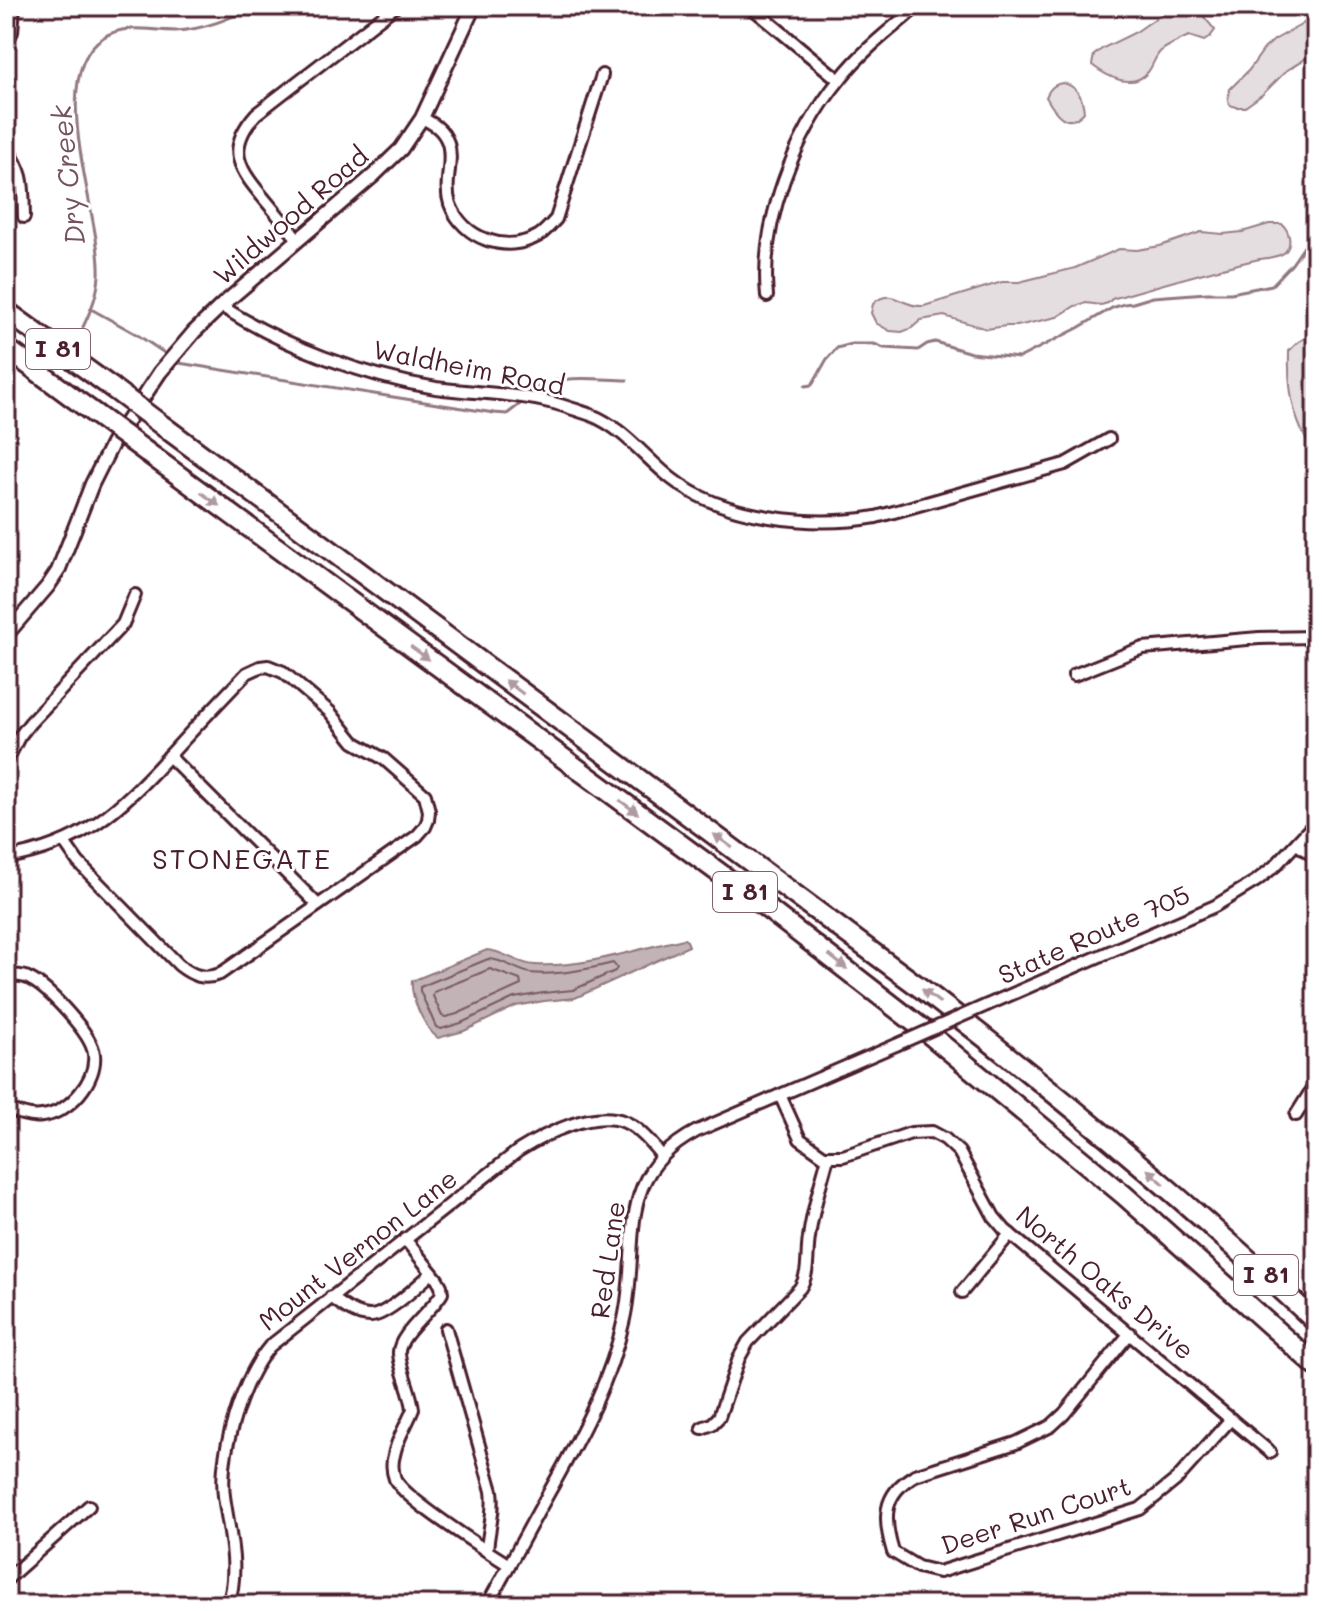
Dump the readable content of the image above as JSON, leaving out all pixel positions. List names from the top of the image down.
{
  "streets": {
    "highway": ["I 81"],
    "street": [
      "Wildwood Road",
      "Waldheim Road",
      "State Route 705",
      "Mount Vernon Lane",
      "Red Lane",
      "North Oaks Drive",
      "Deer Run Court"
    ]
  },
  "crossings": [
    ["Wildwood Road", "Waldheim Road"],
    ["State Route 705", "Red Lane"],
    ["Mount Vernon Lane", "Red Lane"],
    ["North Oaks Drive", "Deer Run Court"]
  ],
  "districts": ["STONEGATE"],
  "water": ["Dry Creek"]
}
